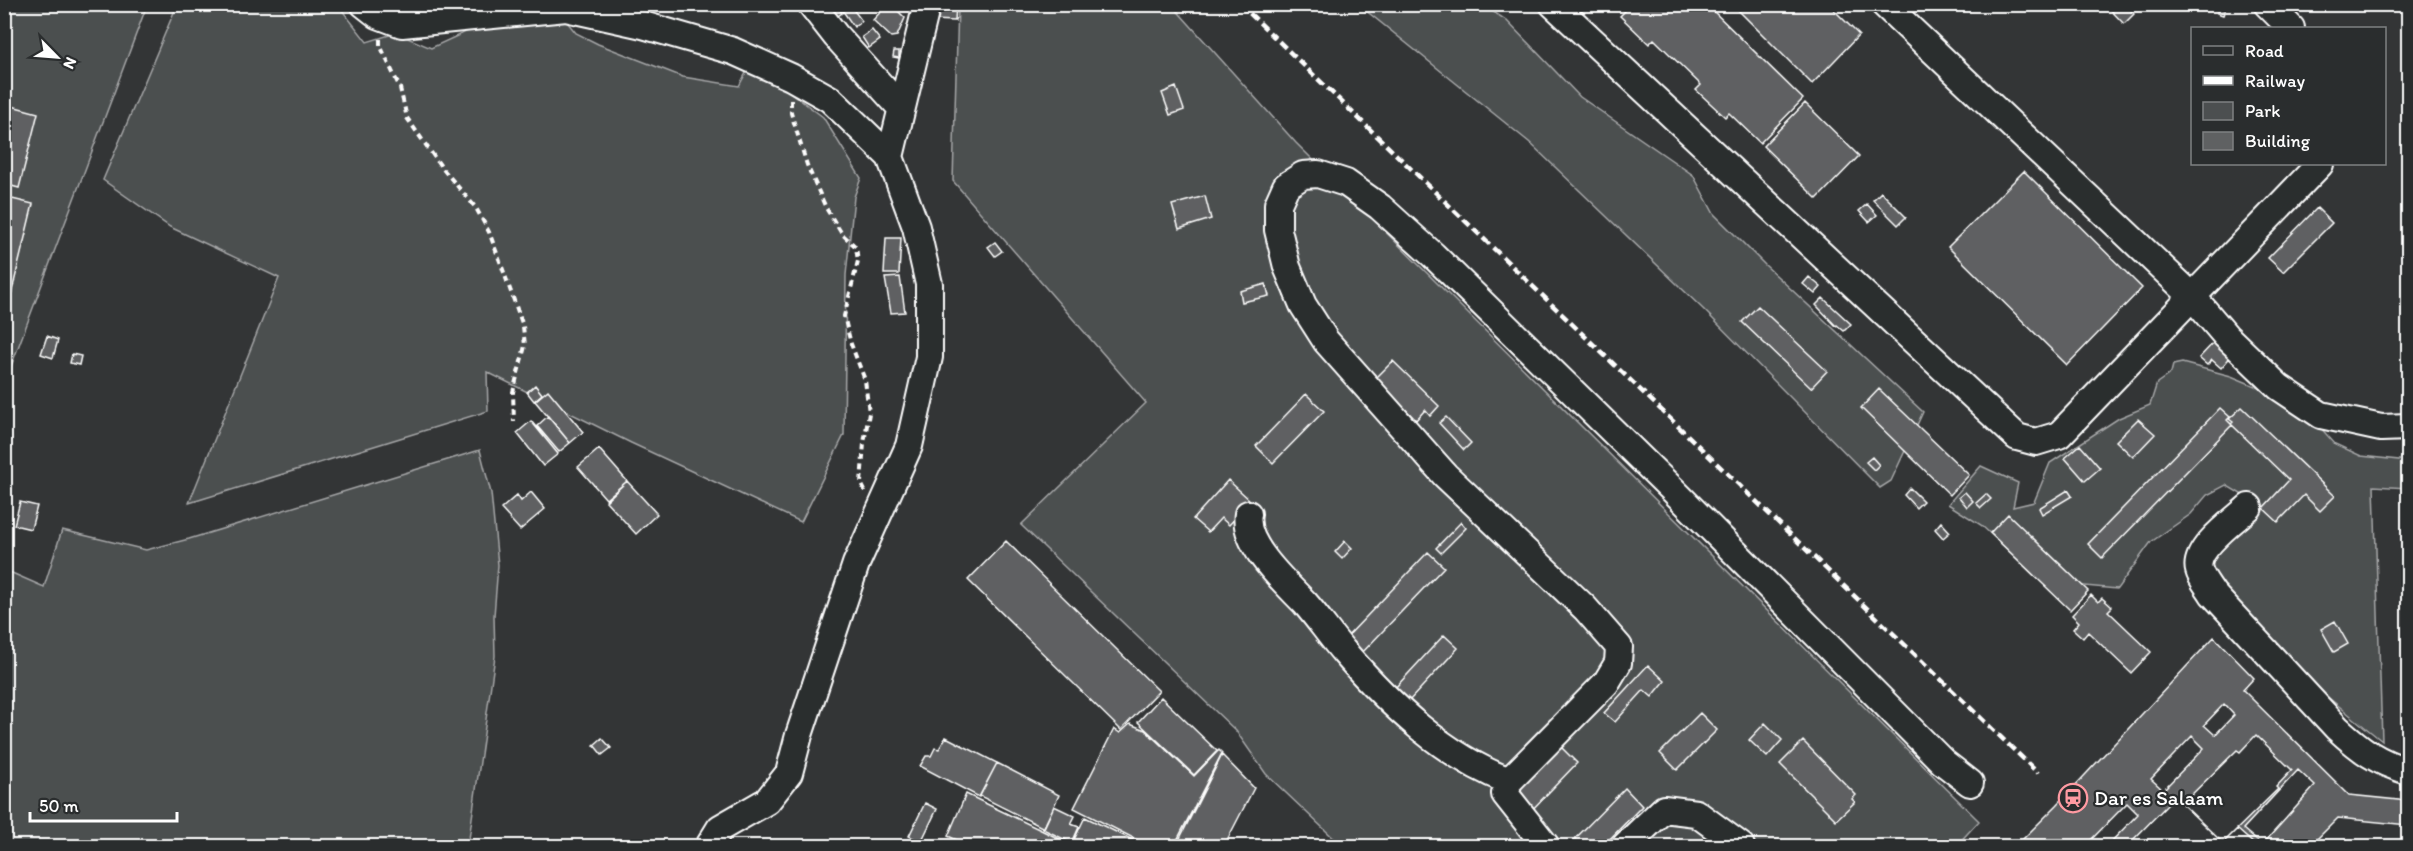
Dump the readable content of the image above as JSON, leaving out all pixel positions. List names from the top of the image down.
{
  "places": {
    "station": ["Dar es Salaam"]
  },
  "legend": [
    "Road",
    "Railway",
    "Park",
    "Building"
  ],
  "scale_bar": "50 m",
  "north": "bottom right"
}
